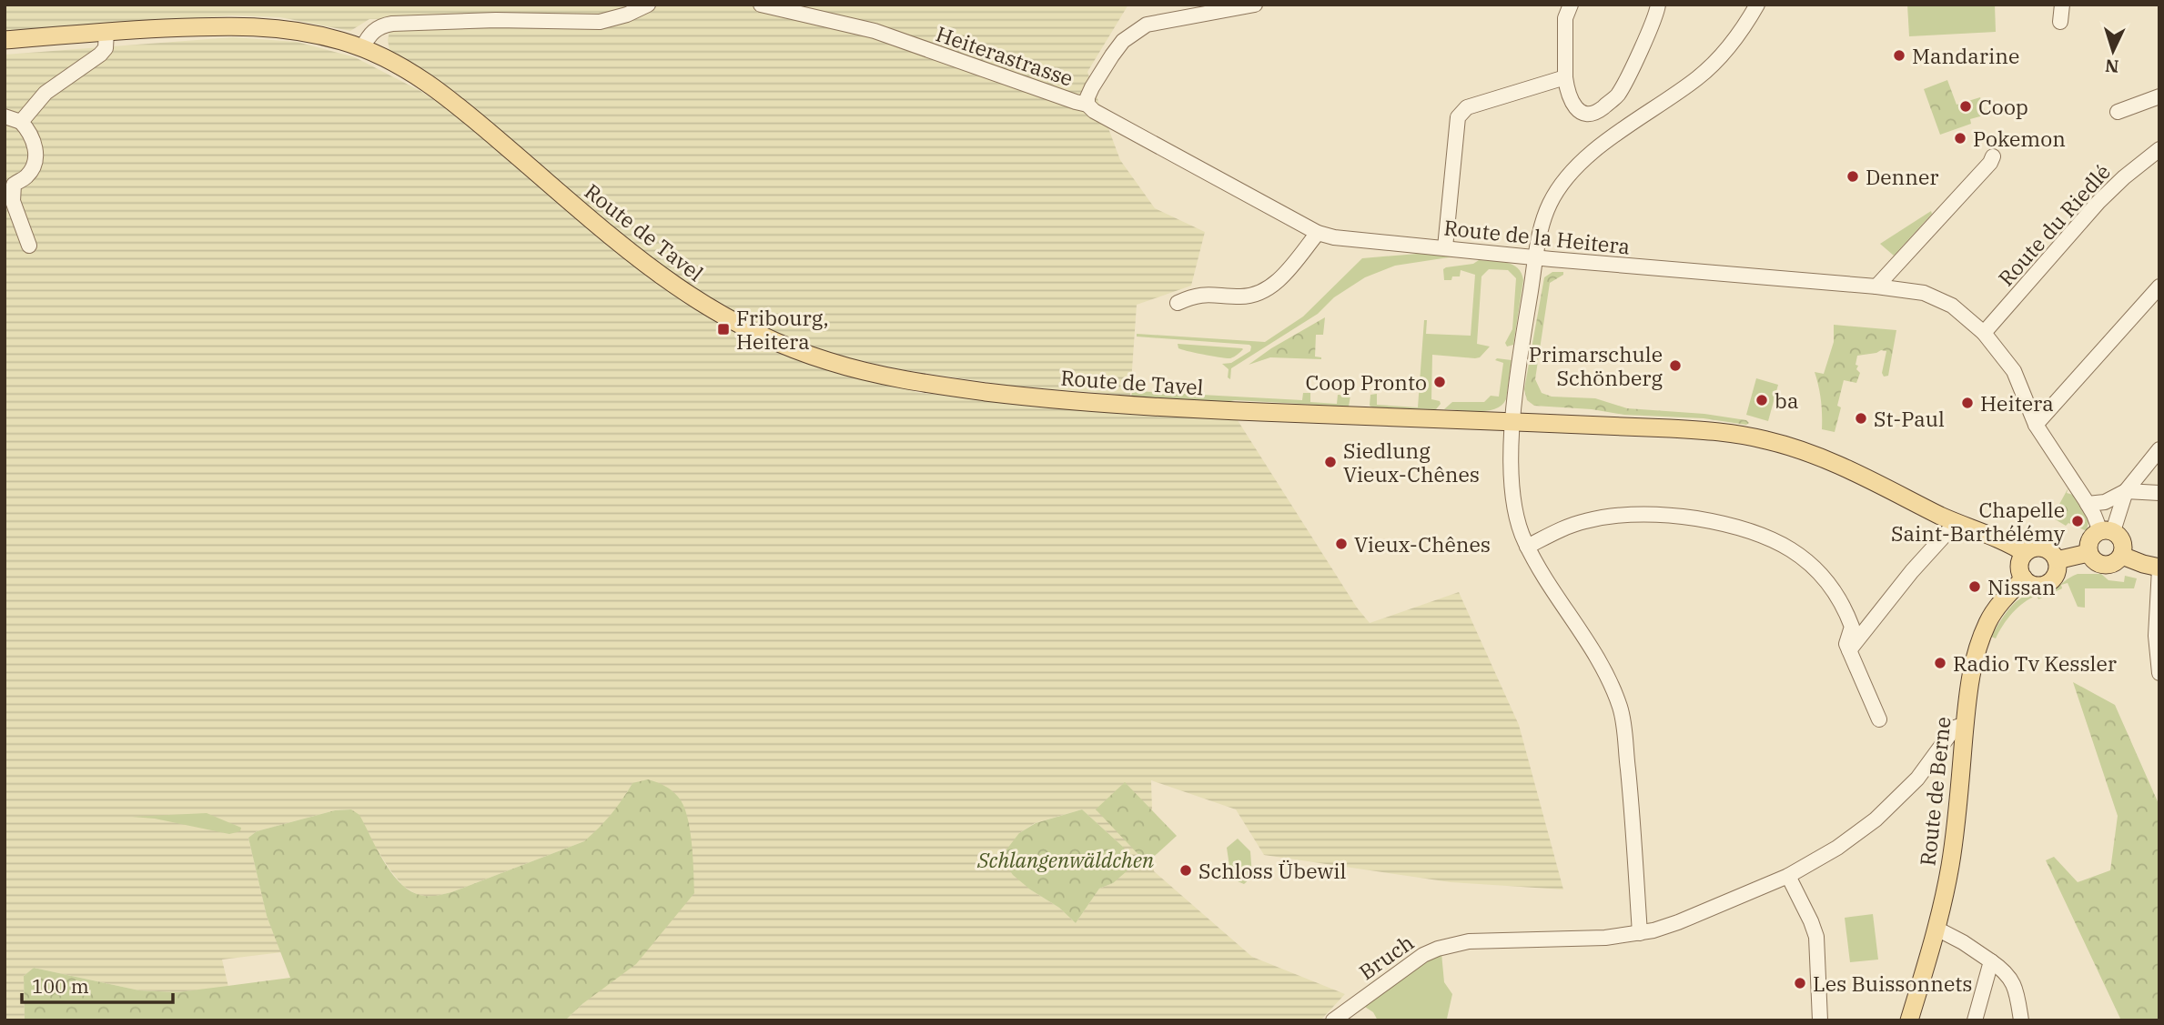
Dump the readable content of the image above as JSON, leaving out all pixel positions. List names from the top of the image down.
{
  "streets": {
    "main road": ["Route de Tavel", "Route de Berne"],
    "street": [
      "Heiterastrasse",
      "Route du Riedlé",
      "Route de la Heitera",
      "Bruch"
    ]
  },
  "crossings": [
    ["Heiterastrasse", "Route de la Heitera"],
    ["Route du Riedlé", "Route de la Heitera"],
    ["Route de Tavel", "Route de Berne"],
    ["Route de Berne", "Bruch"]
  ],
  "parks": ["Schlangenwäldchen"],
  "places": {
    "other": [
      "Mandarine",
      "Coop",
      "Pokemon",
      "Denner",
      "Primarschule Schönberg",
      "Coop Pronto",
      "ba",
      "Heitera",
      "St-Paul",
      "Siedlung Vieux-Chênes",
      "Chapelle Saint-Barthélémy",
      "Vieux-Chênes",
      "Nissan",
      "Radio Tv Kessler",
      "Schloss Übewil",
      "Les Buissonnets"
    ],
    "transit": ["Fribourg, Heitera"]
  },
  "scale_bar": "100 m",
  "north": "bottom"
}
